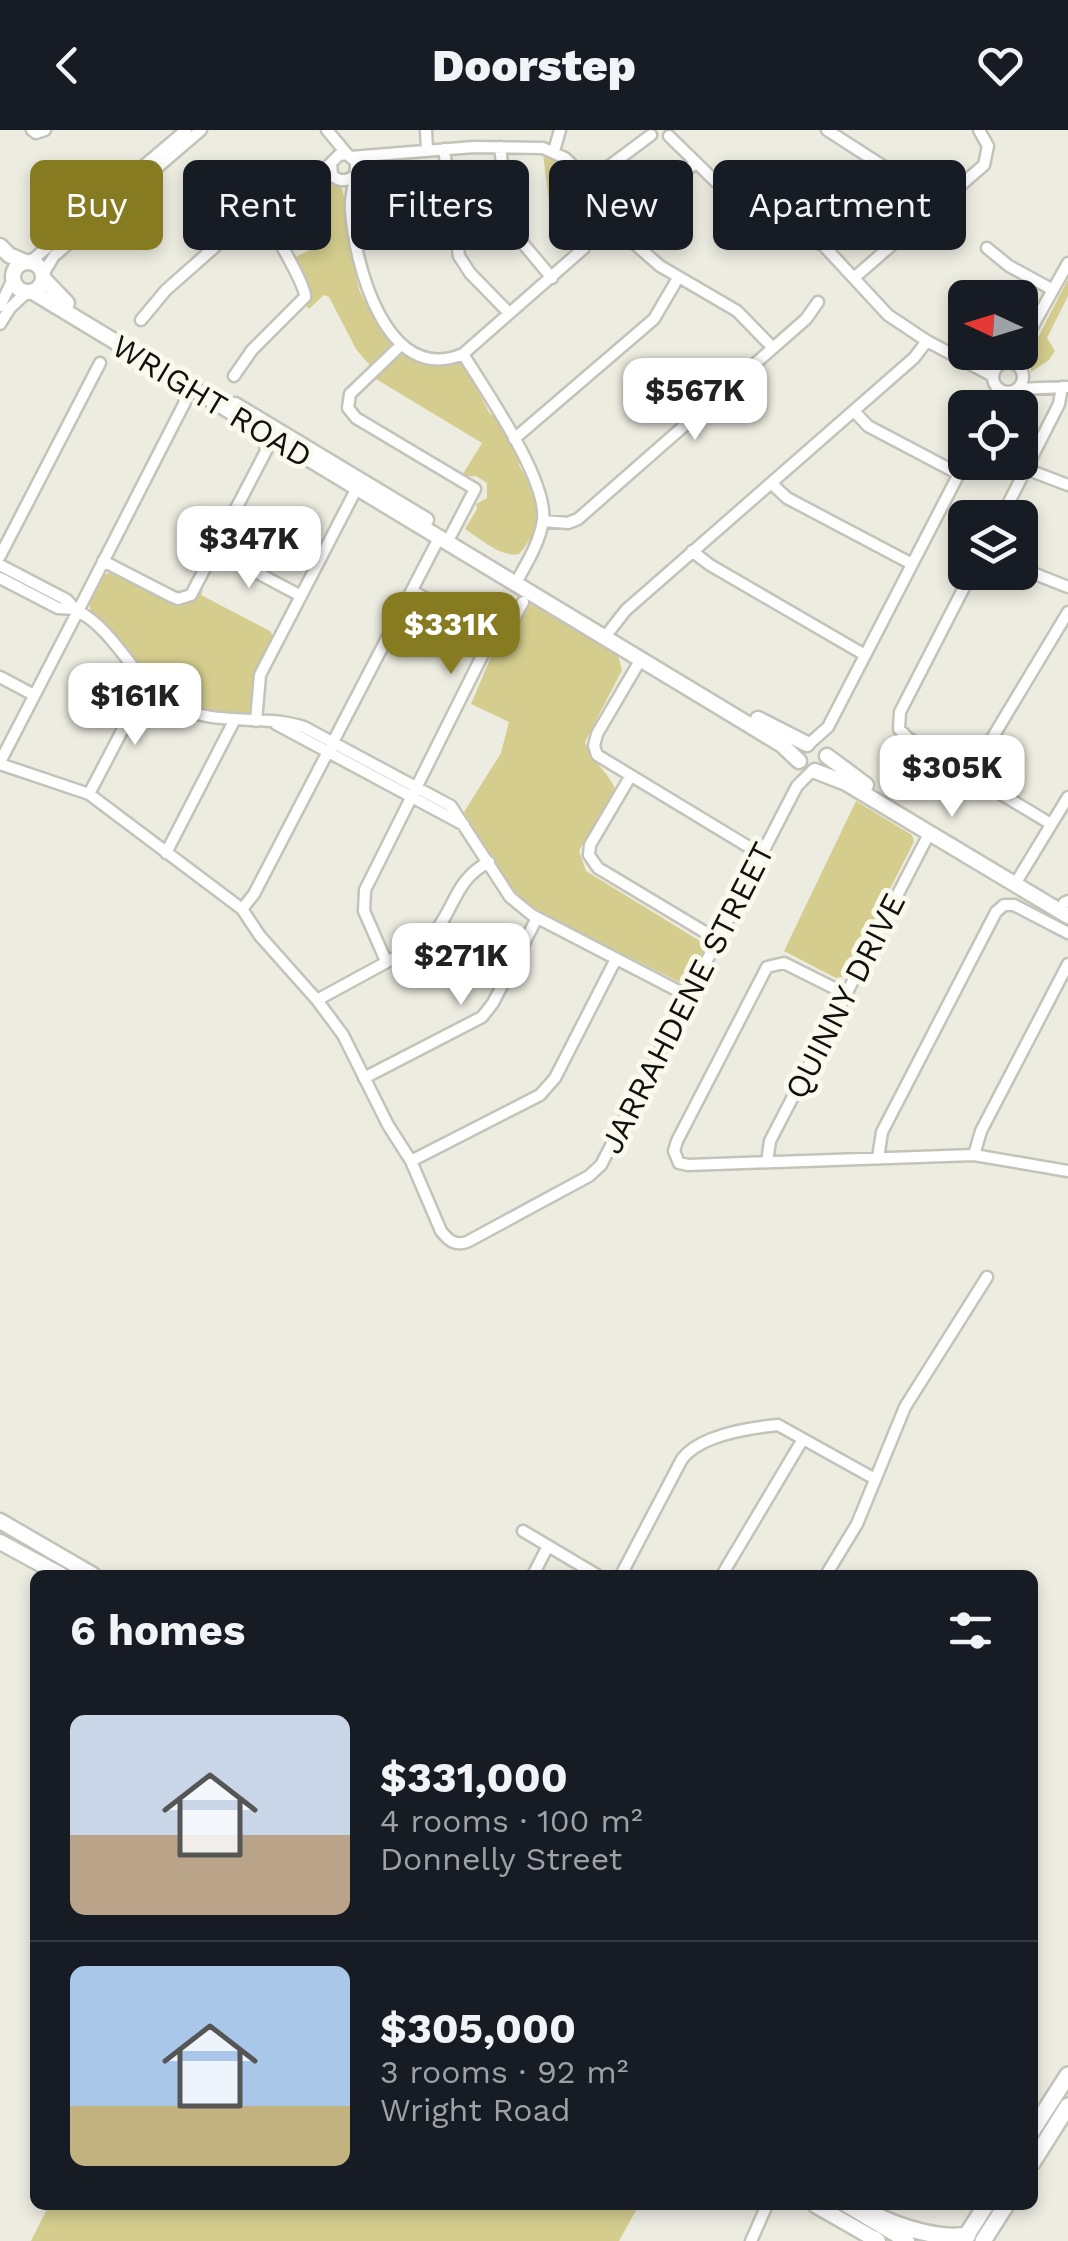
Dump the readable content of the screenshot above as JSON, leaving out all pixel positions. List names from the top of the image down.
{
  "streets": {
    "main road": ["WRIGHT ROAD"],
    "street": ["QUINNY DRIVE", "JARRAHDENE STREET"]
  },
  "crossings": [
    ["WRIGHT ROAD", "QUINNY DRIVE"],
    ["WRIGHT ROAD", "JARRAHDENE STREET"]
  ],
  "north": "left",
  "page": {
    "header": "Doorstep",
    "chip": [
      "Buy",
      "Rent",
      "Filters",
      "New",
      "Apartment"
    ],
    "price": [
      "$567K",
      "$347K",
      "$331K",
      "$161K",
      "$305K",
      "$271K"
    ],
    "heading": "6 homes",
    "list": [
      {
        "name": "$331,000",
        "note": "4 rooms · 100 m² · Donnelly Street"
      },
      {
        "name": "$305,000",
        "note": "3 rooms · 92 m² · Wright Road"
      }
    ]
  }
}
